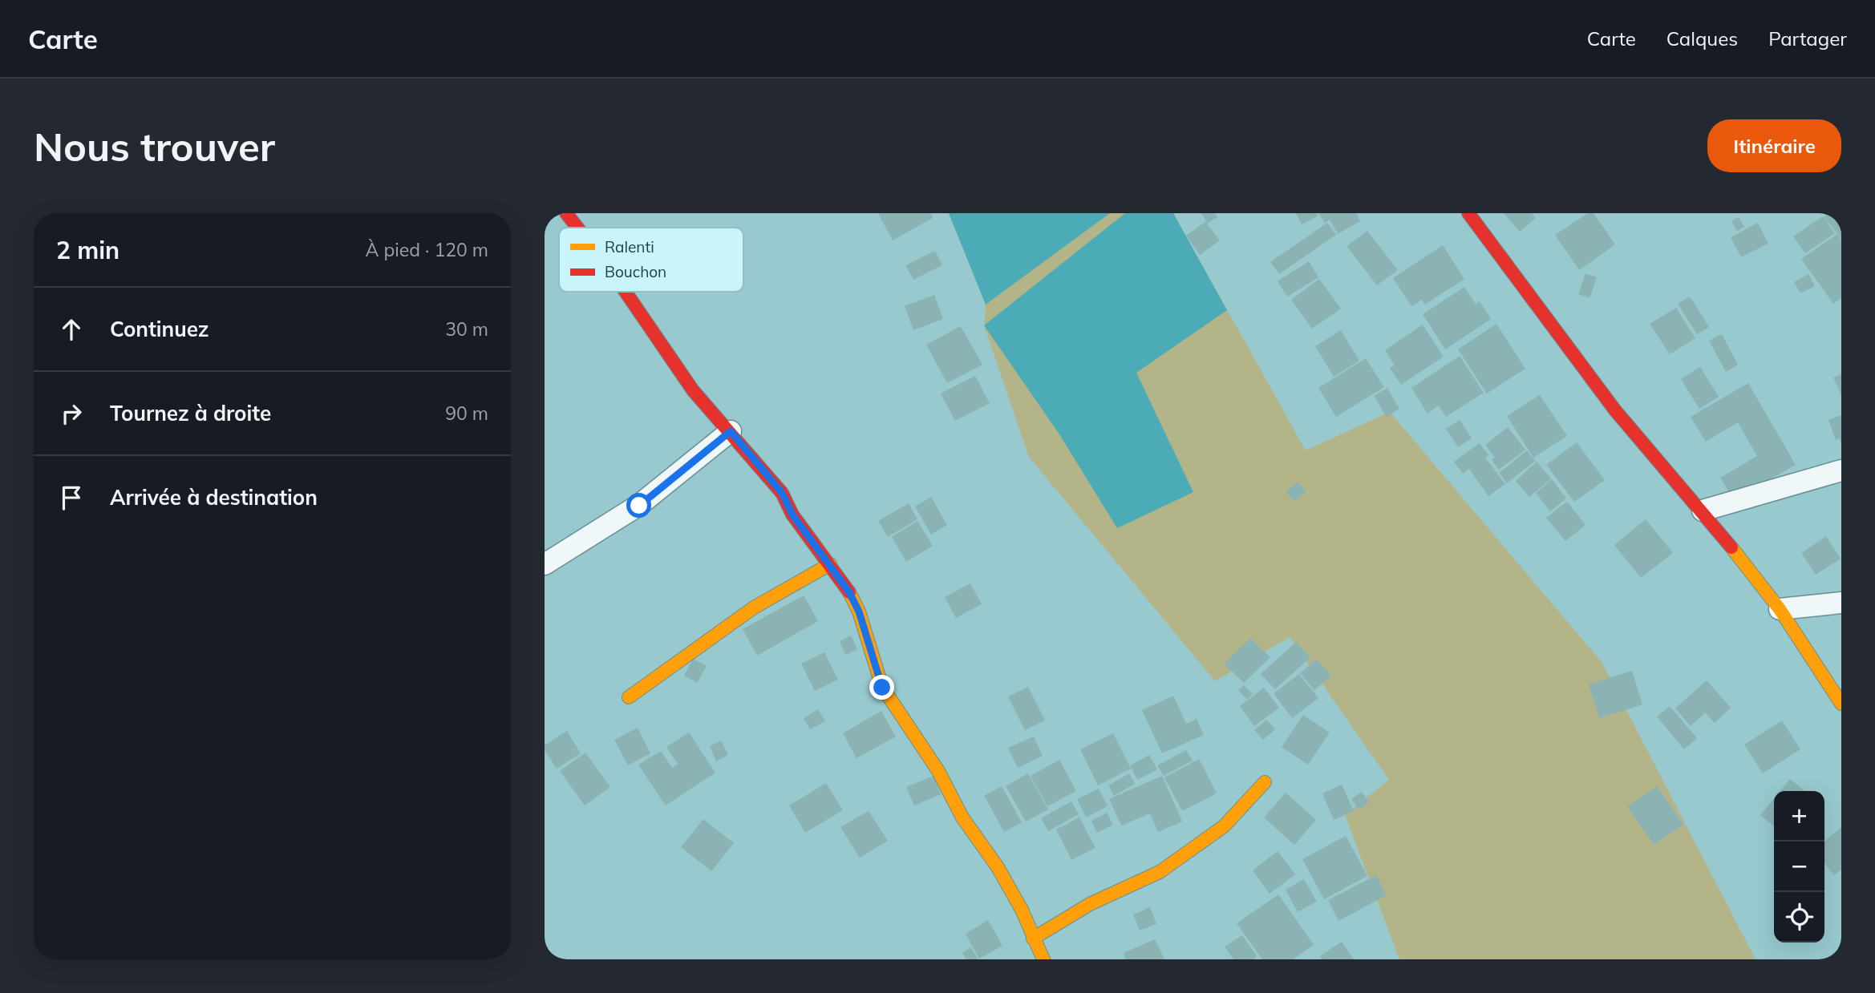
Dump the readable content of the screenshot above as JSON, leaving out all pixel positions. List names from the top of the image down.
{
  "legend": ["Ralenti", "Bouchon"],
  "page": {
    "header": "Carte",
    "nav": ["Carte", "Calques", "Partager"],
    "buttons": "Itinéraire",
    "title": "Nous trouver",
    "heading": ["2 min", "À pied · 120 m"],
    "list": [
      ["Continuez", "30 m"],
      ["Tournez à droite", "90 m"],
      "Arrivée à destination"
    ],
    "map_buttons": ["+", "−"]
  }
}
